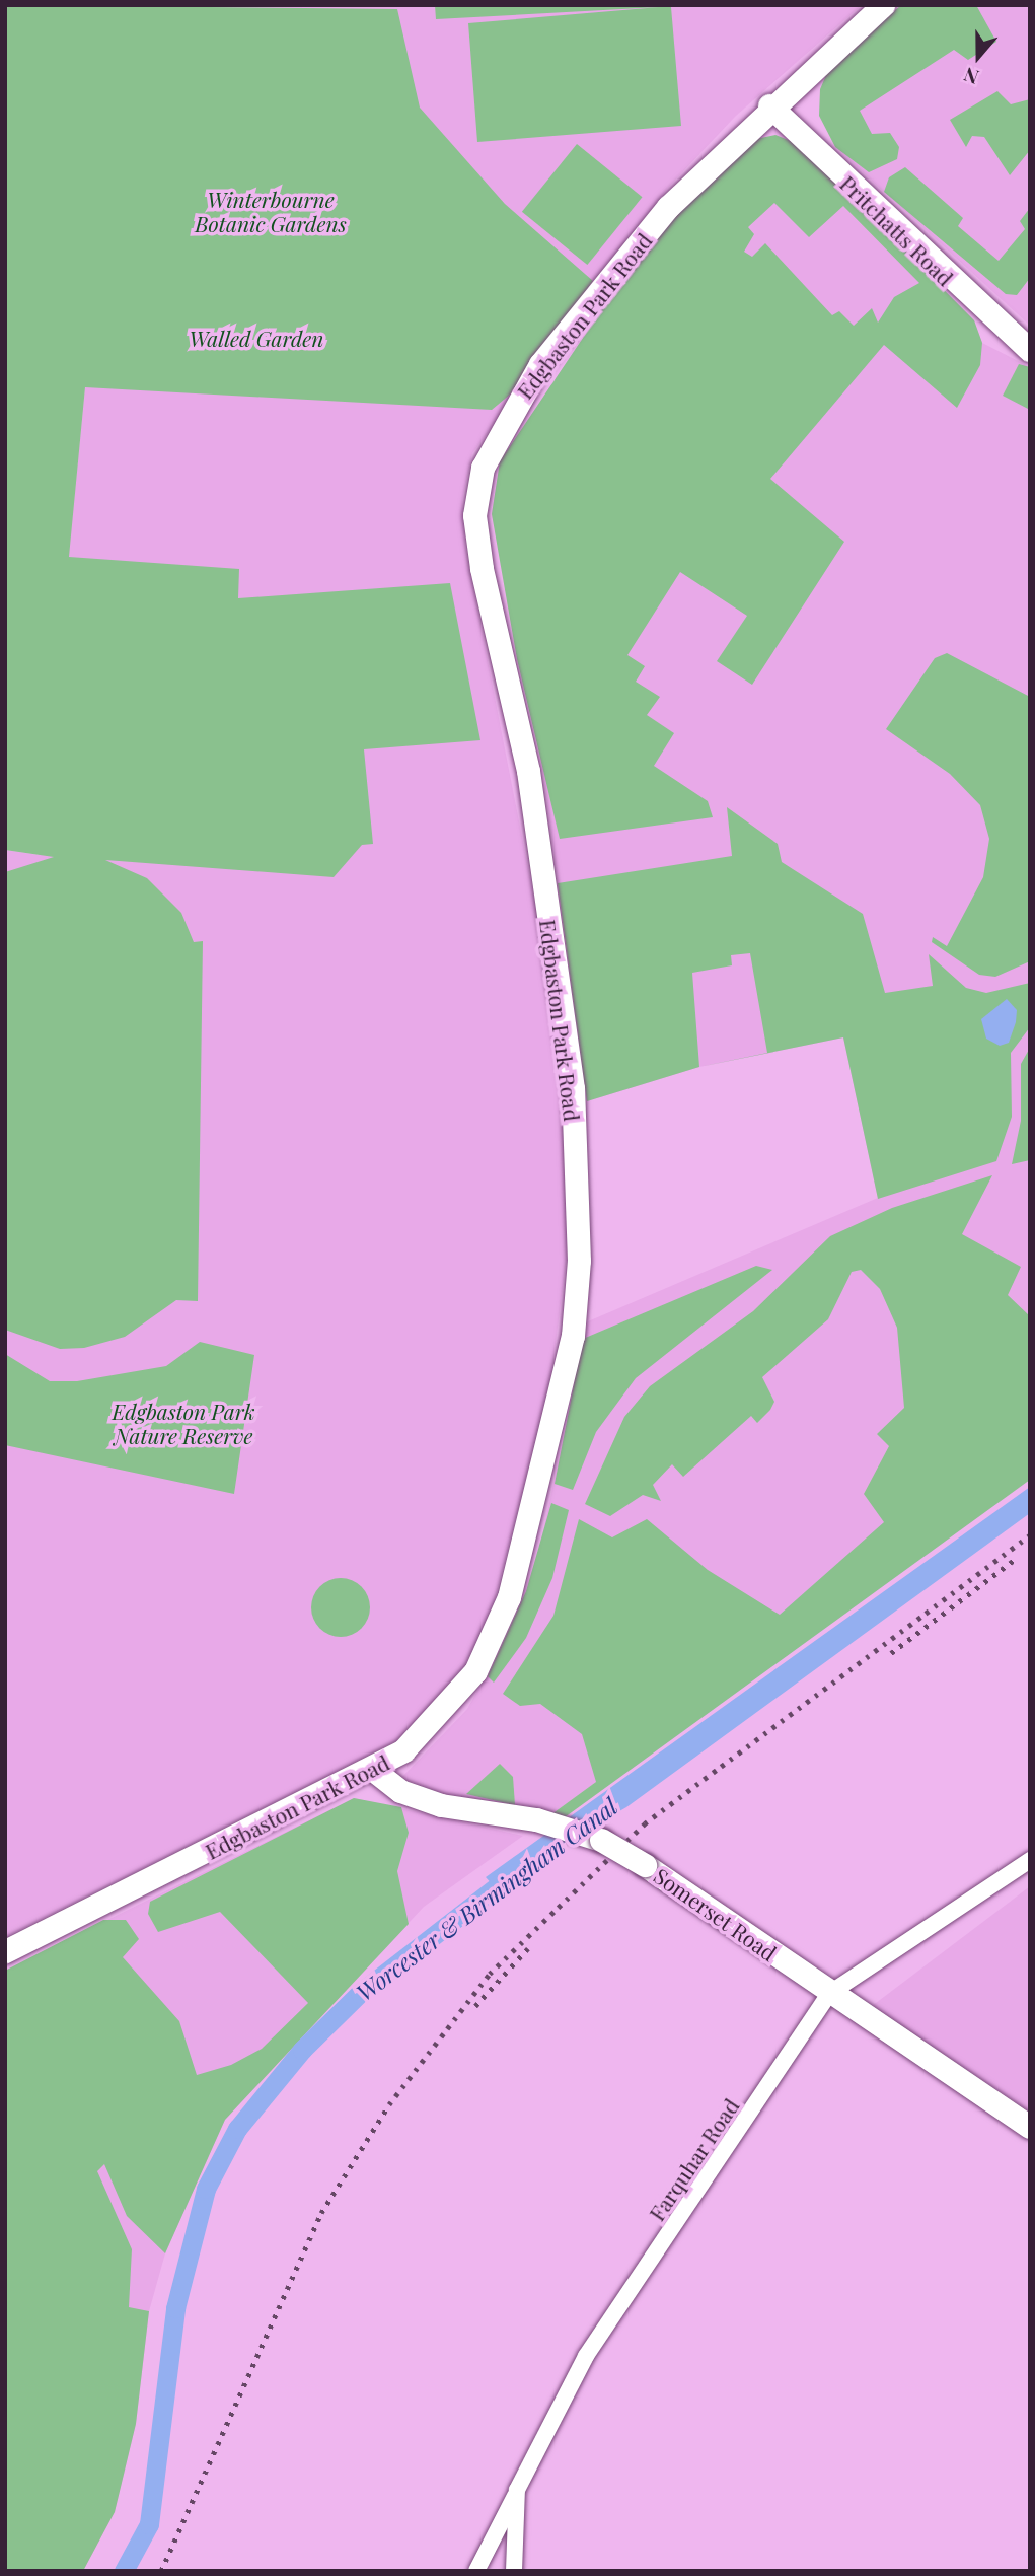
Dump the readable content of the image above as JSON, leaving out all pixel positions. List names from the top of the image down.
{
  "streets": {
    "street": [
      "Pritchatts Road",
      "Edgbaston Park Road",
      "Somerset Road",
      "Farquhar Road"
    ]
  },
  "crossings": [
    ["Pritchatts Road", "Edgbaston Park Road"],
    ["Edgbaston Park Road", "Somerset Road"],
    ["Somerset Road", "Farquhar Road"]
  ],
  "water": ["Worcester & Birmingham Canal"],
  "parks": ["Winterbourne Botanic Gardens", "Walled Garden", "Edgbaston Park Nature Reserve"],
  "north": "bottom"
}
